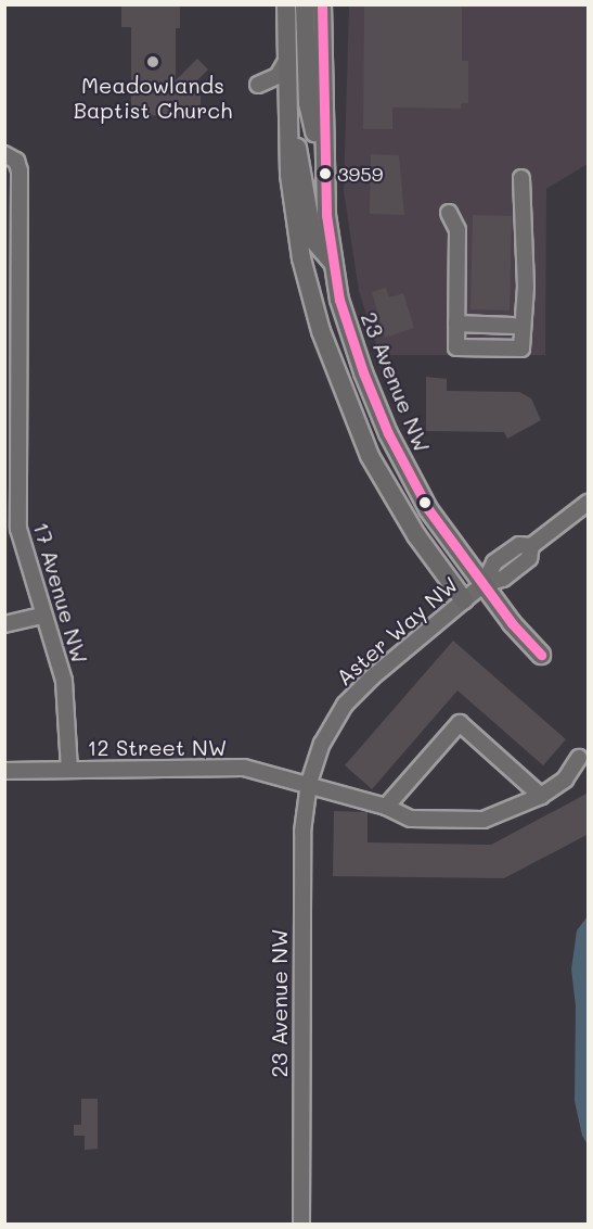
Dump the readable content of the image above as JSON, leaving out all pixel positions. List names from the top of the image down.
{
  "streets": {
    "main road": ["23 Avenue NW"],
    "street": ["17 Avenue NW", "Aster Way NW", "12 Street NW"]
  },
  "crossings": [
    ["23 Avenue NW", "Aster Way NW"],
    ["23 Avenue NW", "12 Street NW"],
    ["17 Avenue NW", "12 Street NW"],
    ["Aster Way NW", "12 Street NW"]
  ],
  "places": ["Meadowlands Baptist Church", "3959"]
}
